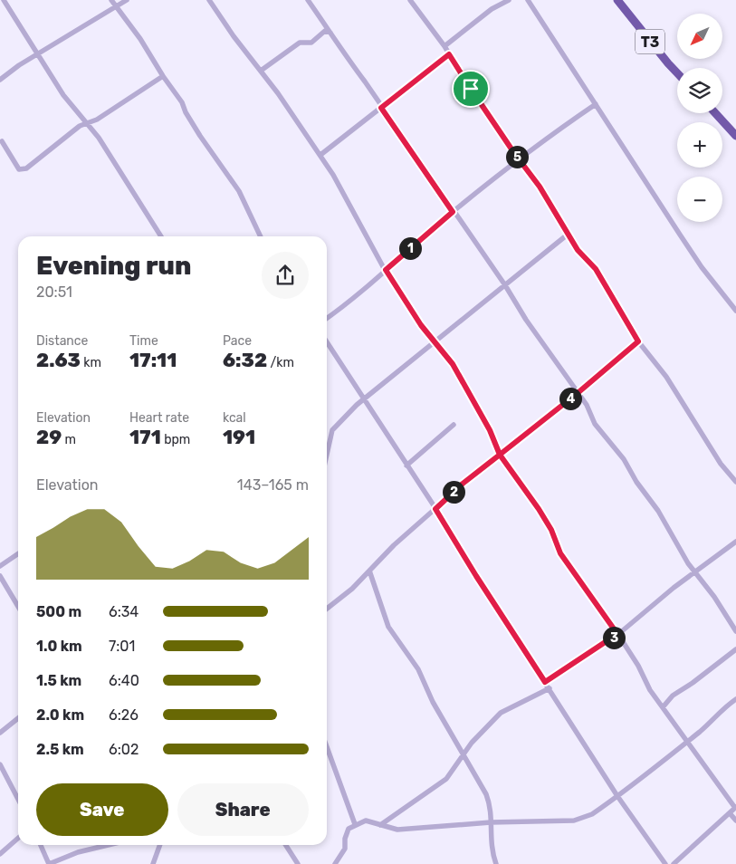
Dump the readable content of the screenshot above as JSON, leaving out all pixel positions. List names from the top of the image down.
{
  "streets": {
    "highway": ["T3"]
  },
  "north": "bottom left",
  "page": {
    "map_buttons": ["+", "−"],
    "pins": [
      "5",
      "1",
      "4",
      "2",
      "3"
    ],
    "heading": ["Evening run", "20:51"],
    "stats": [
      ["Distance", "2.63 km"],
      ["Time", "17:11"],
      ["Pace", "6:32 /km"],
      ["Elevation", "29 m"],
      ["Heart rate", "171 bpm"],
      ["kcal", "191"]
    ],
    "chart": ["Elevation", "143–165 m"],
    "list": [
      {
        "name": "500 m",
        "note": "6:34"
      },
      {
        "name": "1.0 km",
        "note": "7:01"
      },
      {
        "name": "1.5 km",
        "note": "6:40"
      },
      {
        "name": "2.0 km",
        "note": "6:26"
      },
      {
        "name": "2.5 km",
        "note": "6:02"
      }
    ],
    "buttons": ["Save", "Share"]
  }
}
